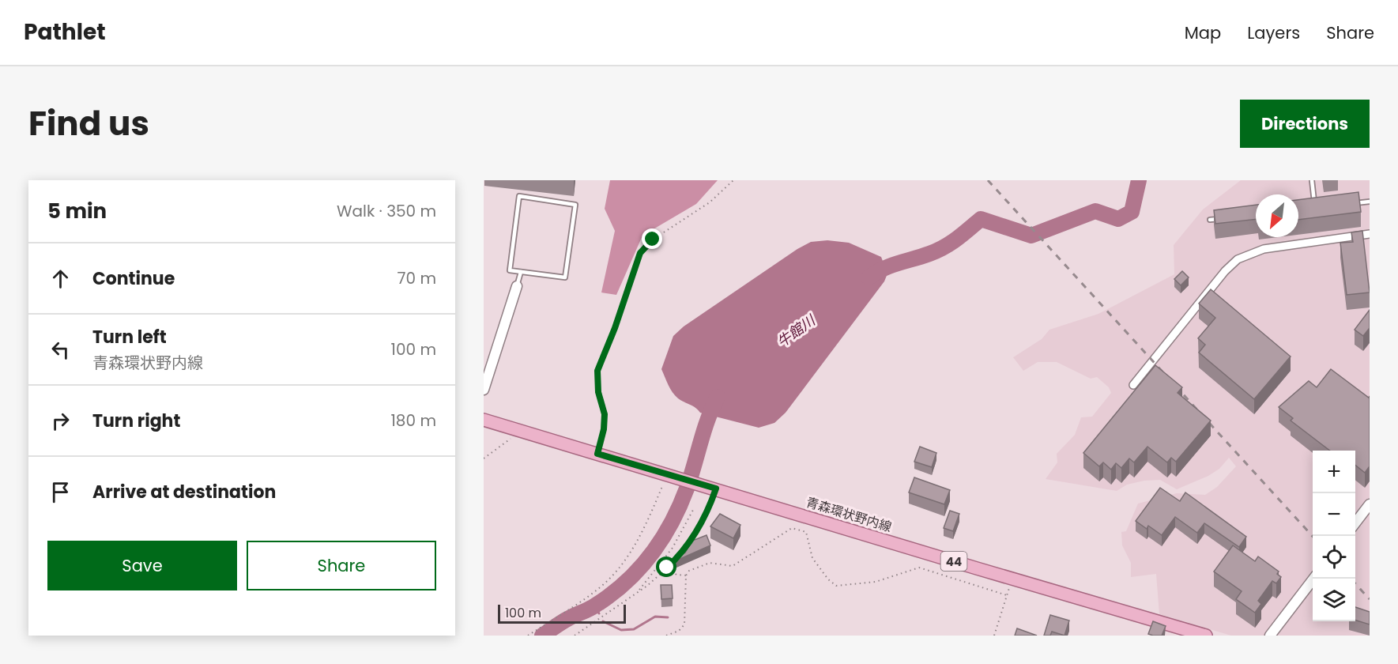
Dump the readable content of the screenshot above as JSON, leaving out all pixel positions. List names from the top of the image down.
{
  "streets": {
    "main road": ["青森環状野内線", "44"]
  },
  "water": ["牛館川"],
  "scale_bar": "100 m",
  "north": "bottom left",
  "page": {
    "header": "Pathlet",
    "nav": ["Map", "Layers", "Share"],
    "title": "Find us",
    "buttons": [
      "Directions",
      ["Save", "Share"]
    ],
    "heading": ["5 min", "Walk · 350 m"],
    "list": [
      ["Continue", "70 m"],
      ["Turn left", "青森環状野内線", "100 m"],
      ["Turn right", "180 m"],
      "Arrive at destination"
    ],
    "map_buttons": ["+", "−"],
    "scale": "100 m"
  }
}
